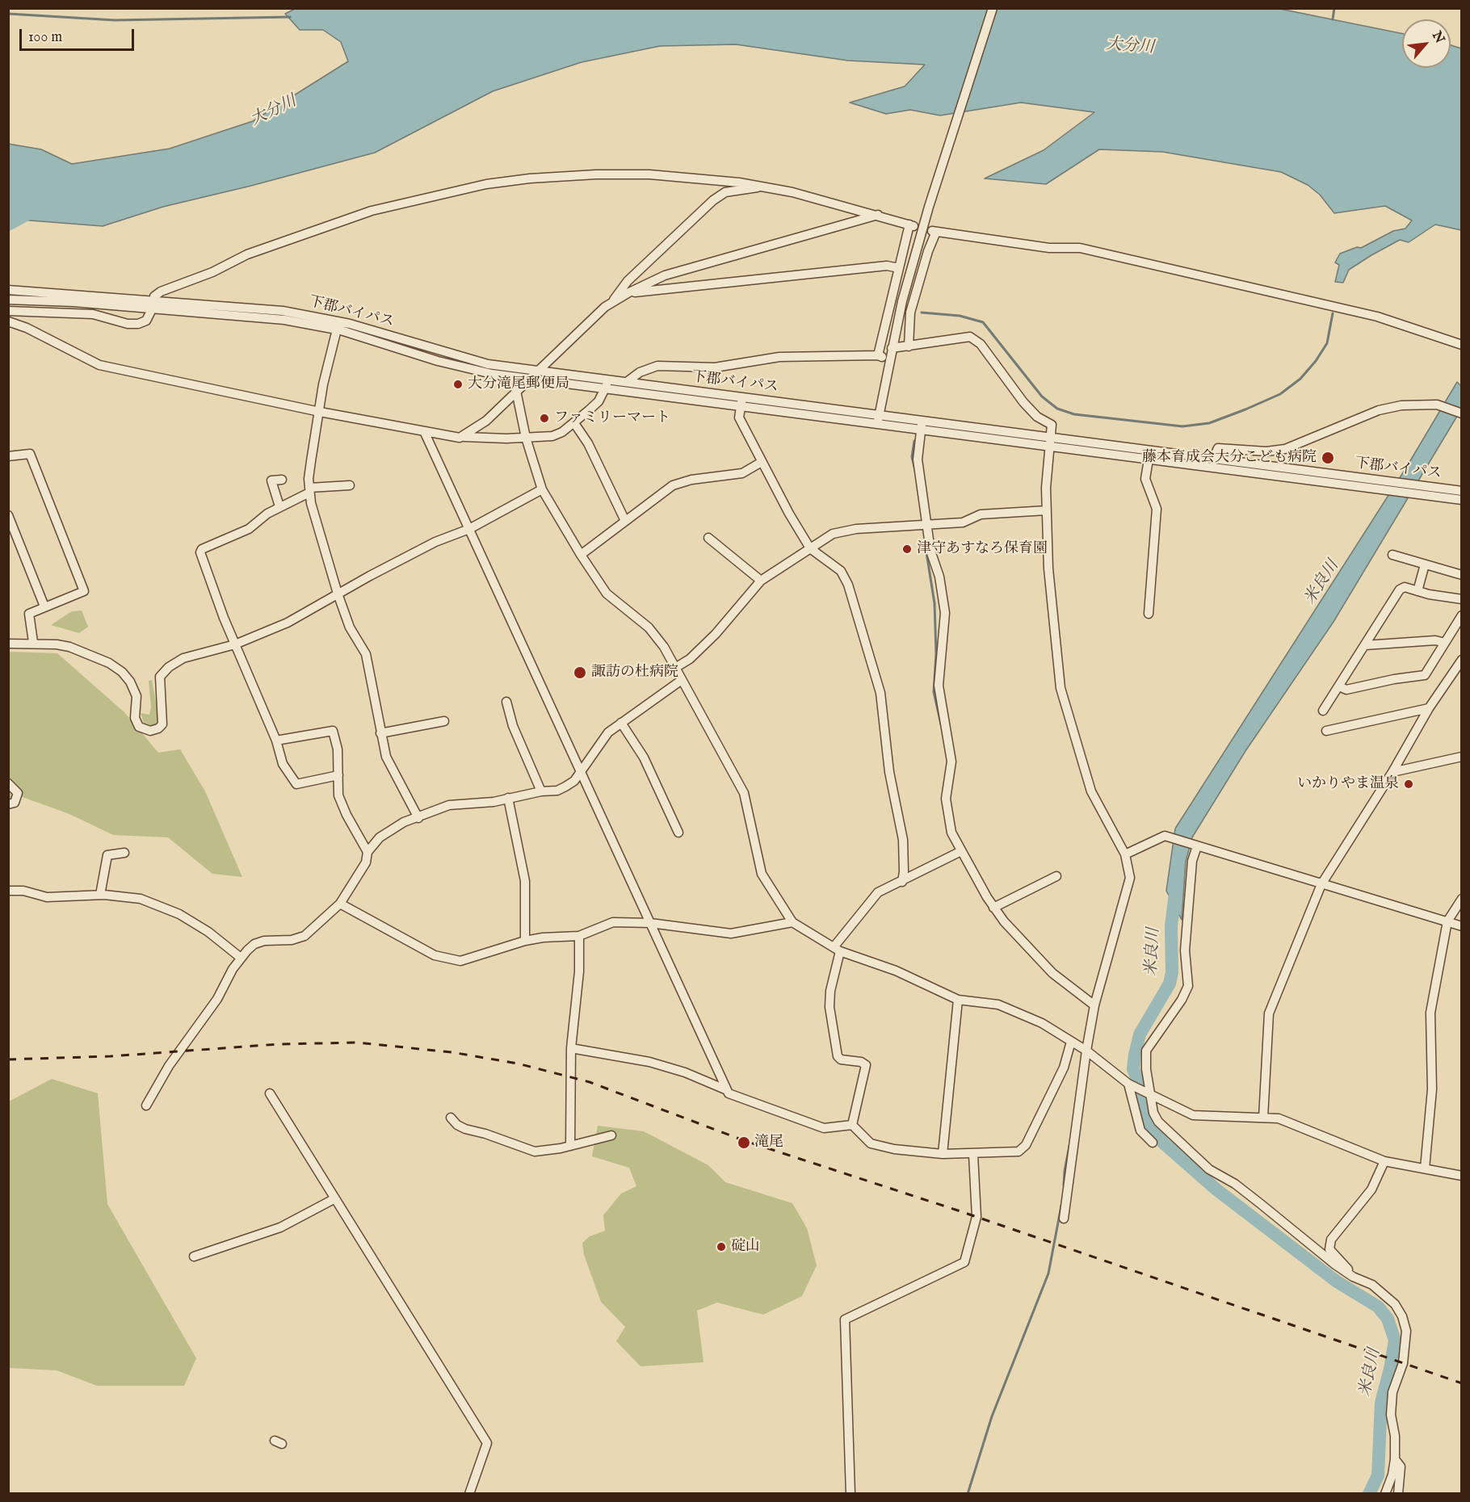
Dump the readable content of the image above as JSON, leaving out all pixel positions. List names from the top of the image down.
{
  "streets": {
    "street": ["下郡バイパス"]
  },
  "water": ["大分川", "米良川"],
  "places": [
    "大分滝尾郵便局",
    "ファミリーマート",
    "藤本育成会大分こども病院",
    "津守あすなろ保育園",
    "諏訪の杜病院",
    "いかりやま温泉",
    "滝尾",
    "碇山"
  ],
  "scale_bar": "100 m",
  "north": "top right"
}
